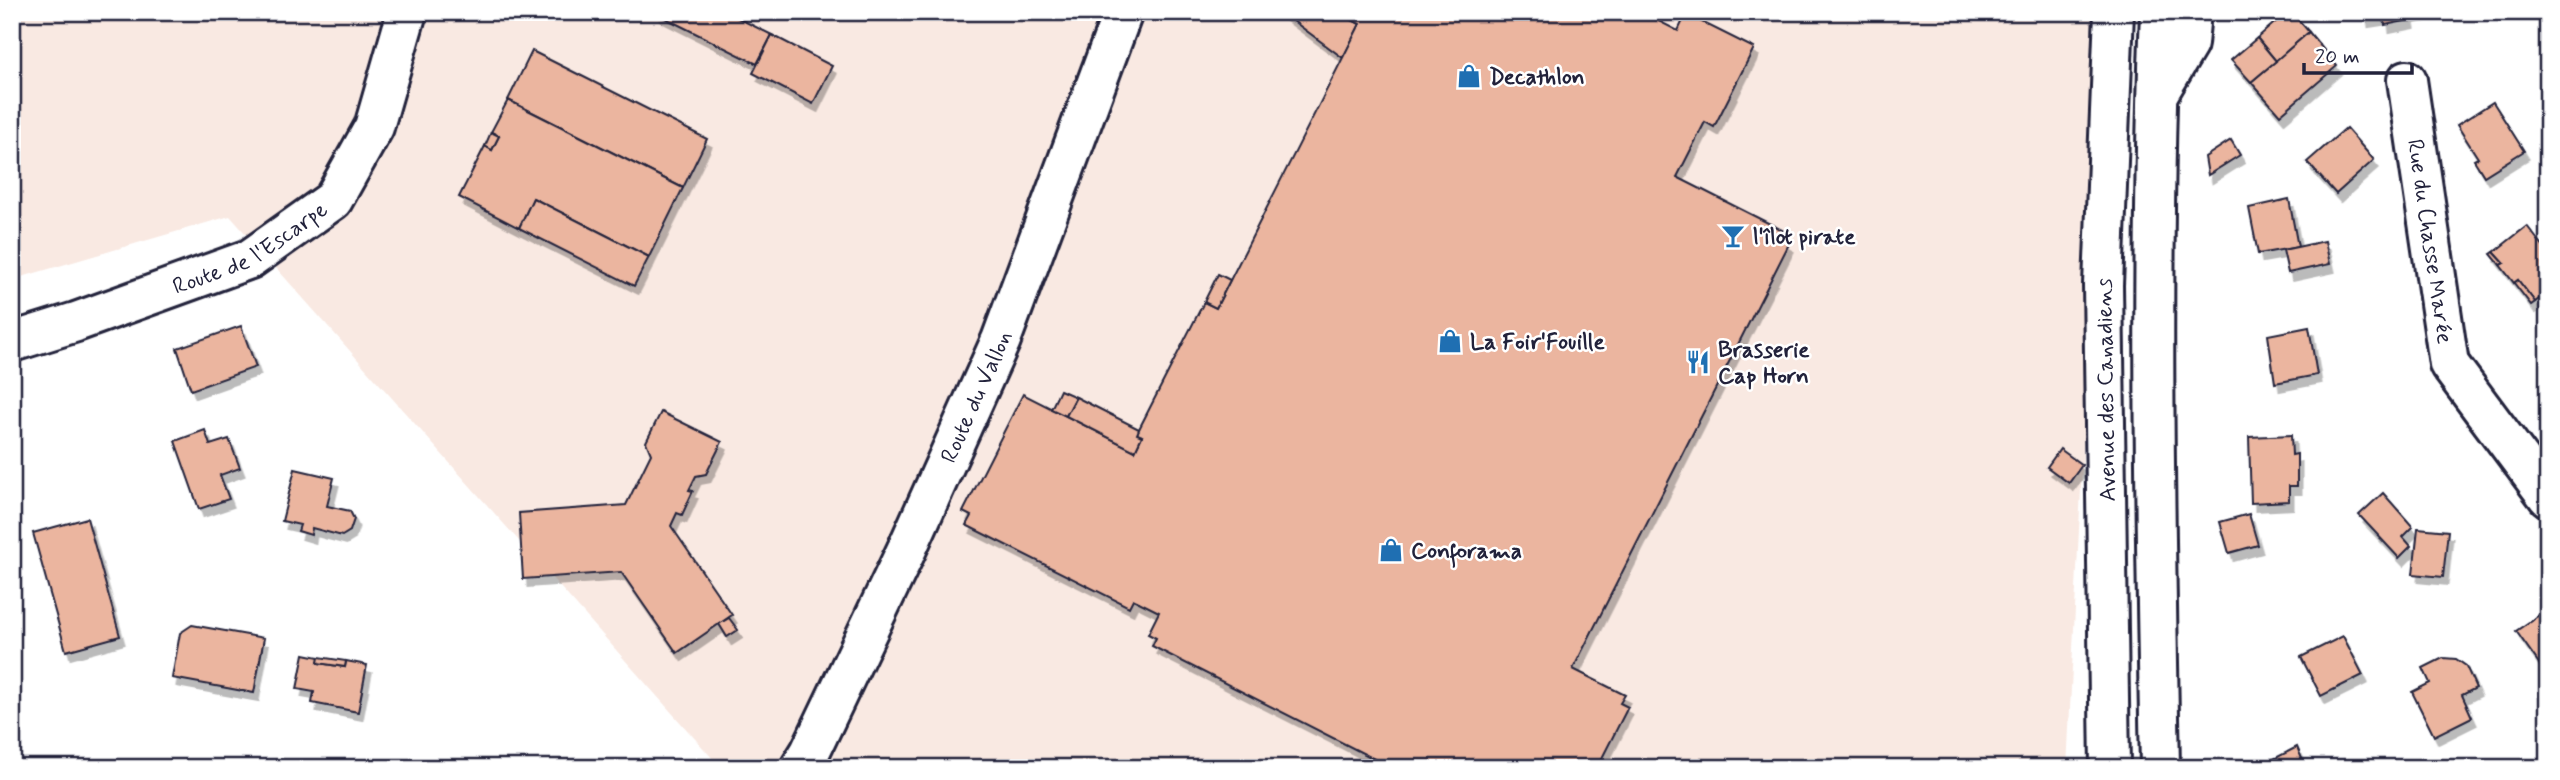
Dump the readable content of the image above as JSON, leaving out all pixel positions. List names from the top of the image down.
{
  "streets": {
    "street": [
      "Rue du Chasse Marée",
      "Route de l'Escarpe",
      "Avenue des Canadiens",
      "Route du Vallon"
    ]
  },
  "places": {
    "shop": ["Decathlon", "La Foir'Fouille", "Conforama"],
    "bar": ["l'îlot pirate"],
    "restaurant": ["Brasserie Cap Horn"]
  },
  "scale_bar": "20 m"
}
